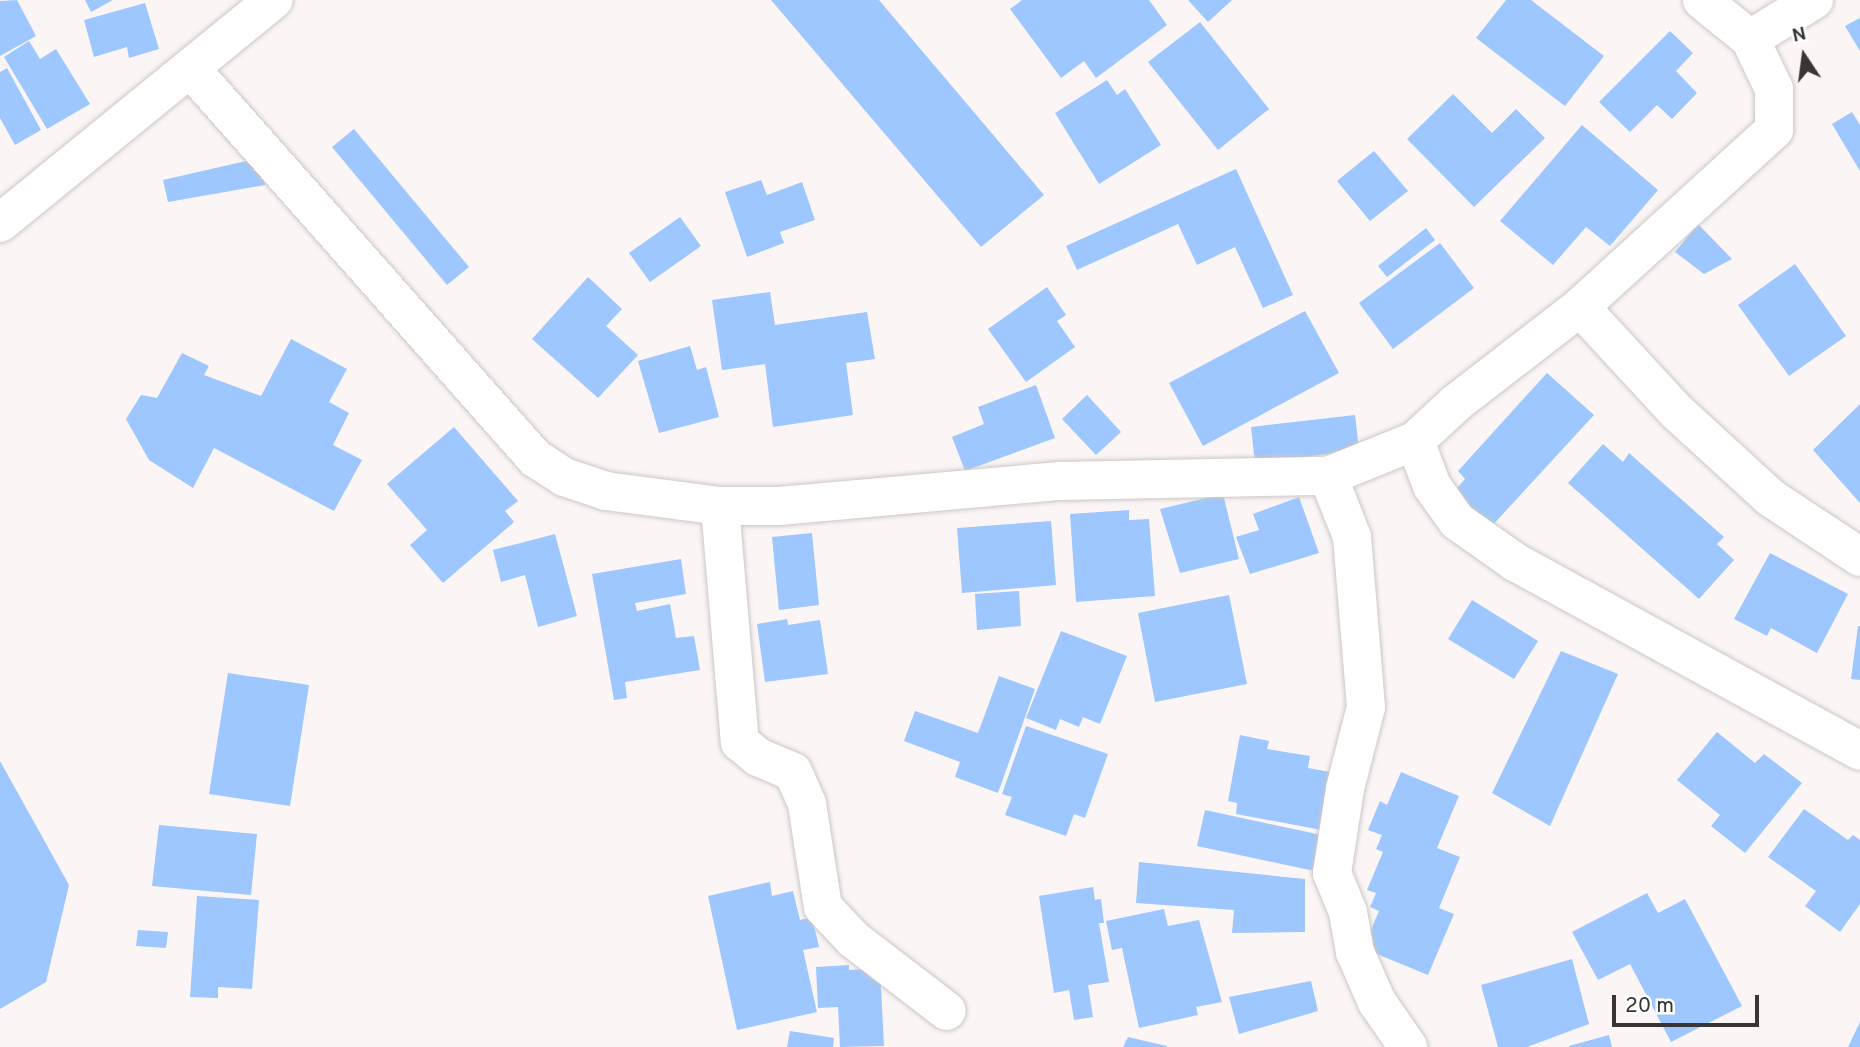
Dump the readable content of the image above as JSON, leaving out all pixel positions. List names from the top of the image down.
{
  "scale_bar": "20 m",
  "north": "top"
}
